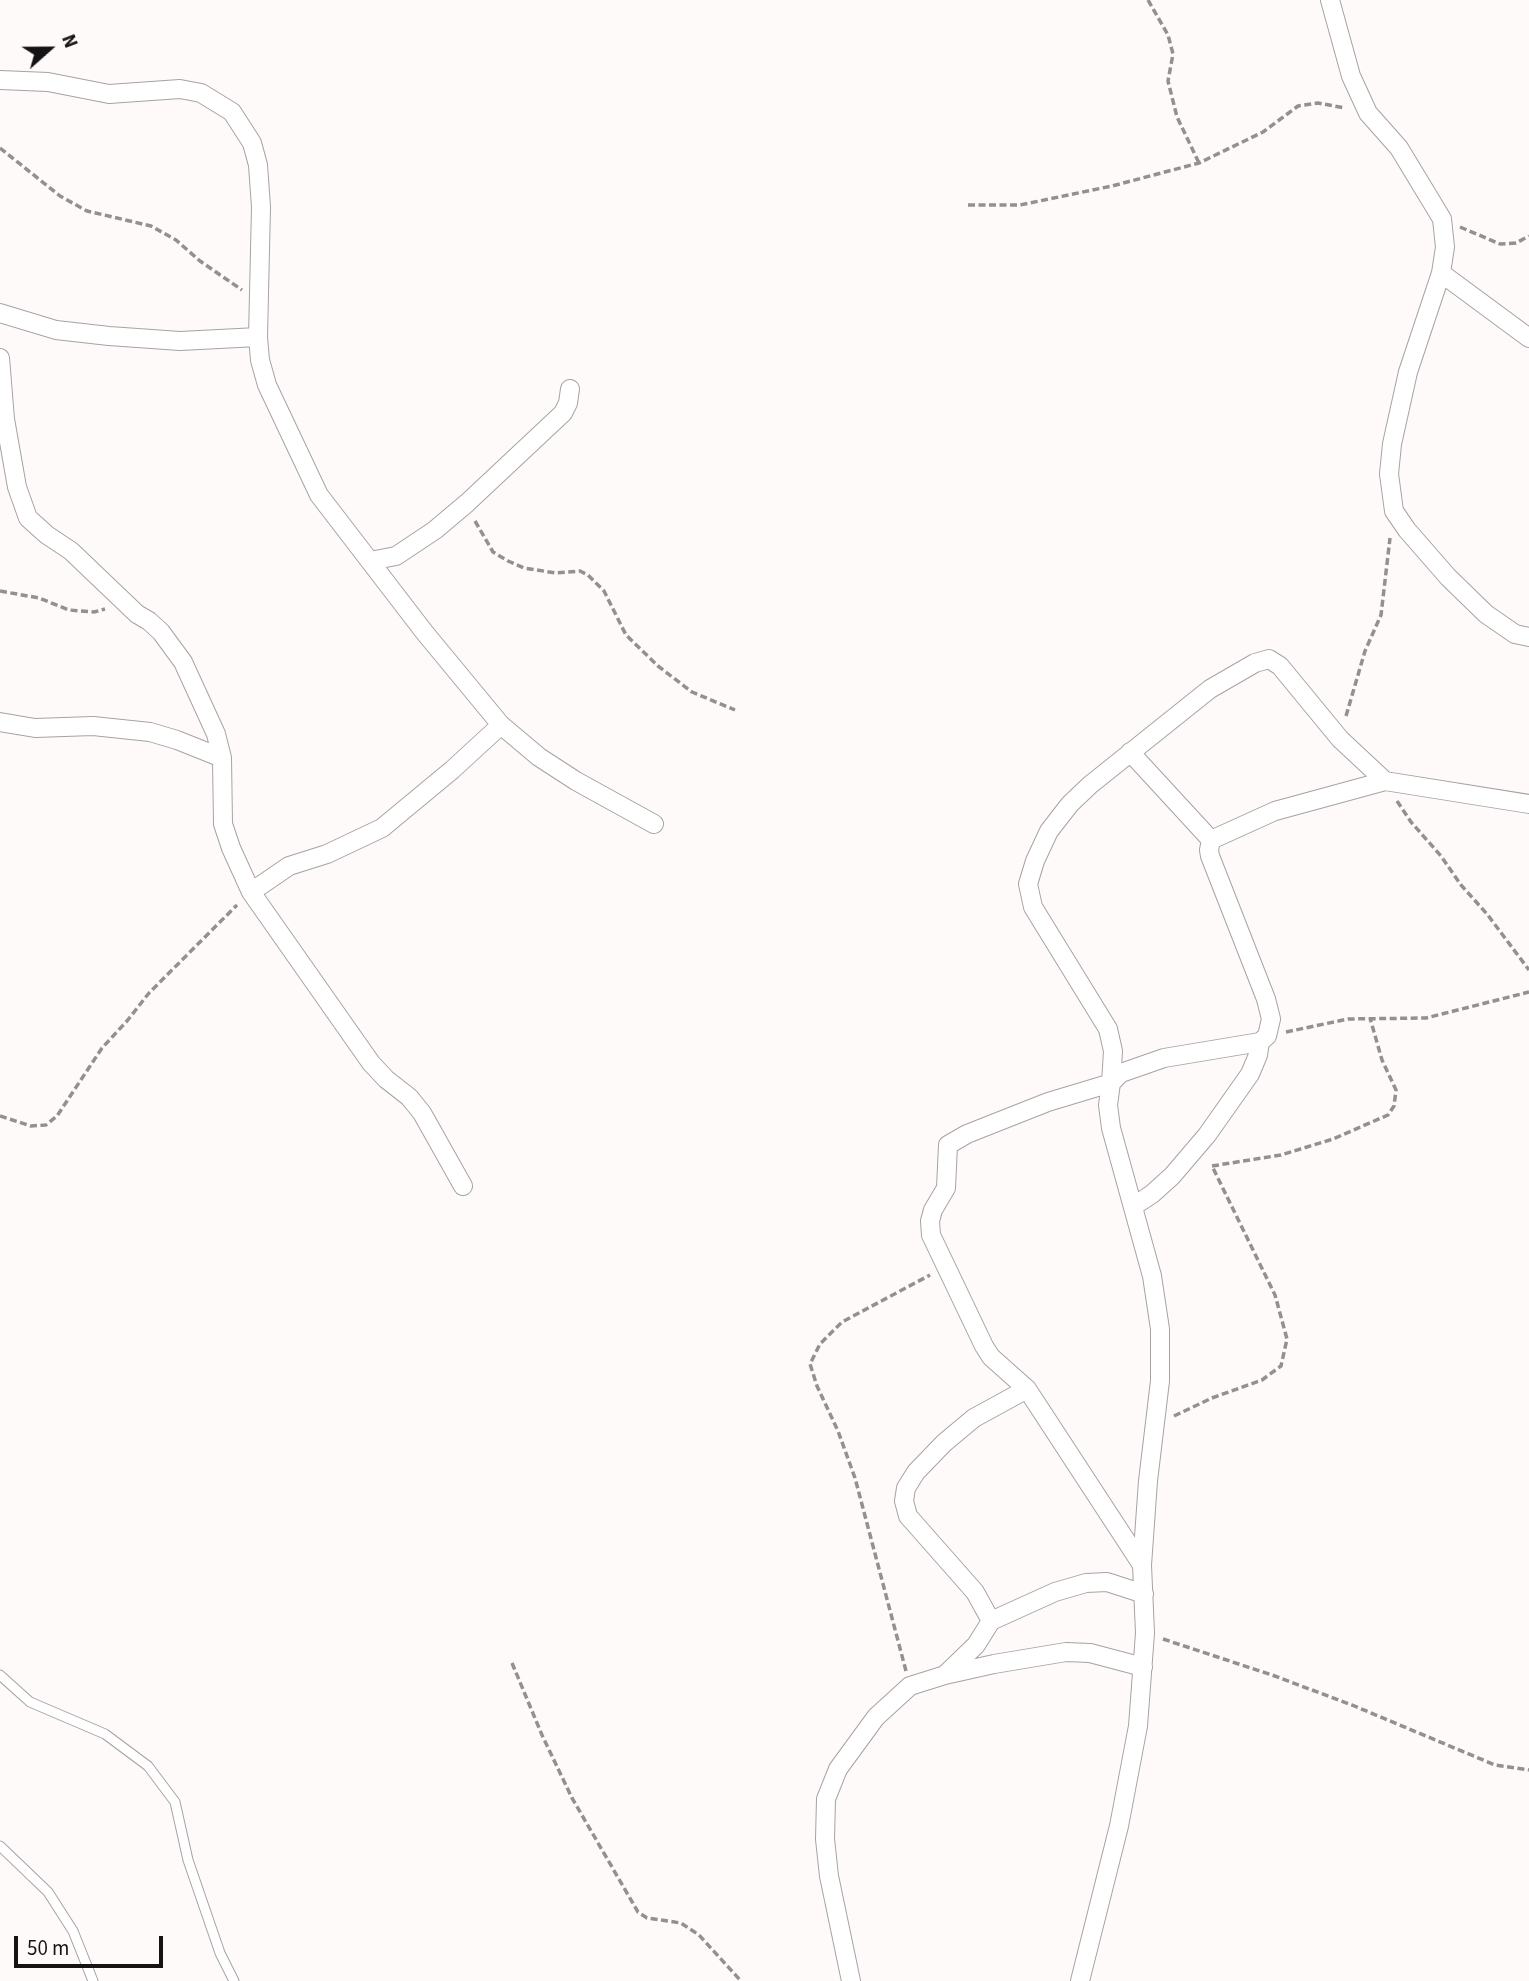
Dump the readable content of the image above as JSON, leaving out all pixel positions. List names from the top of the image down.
{
  "scale_bar": "50 m",
  "north": "right"
}
